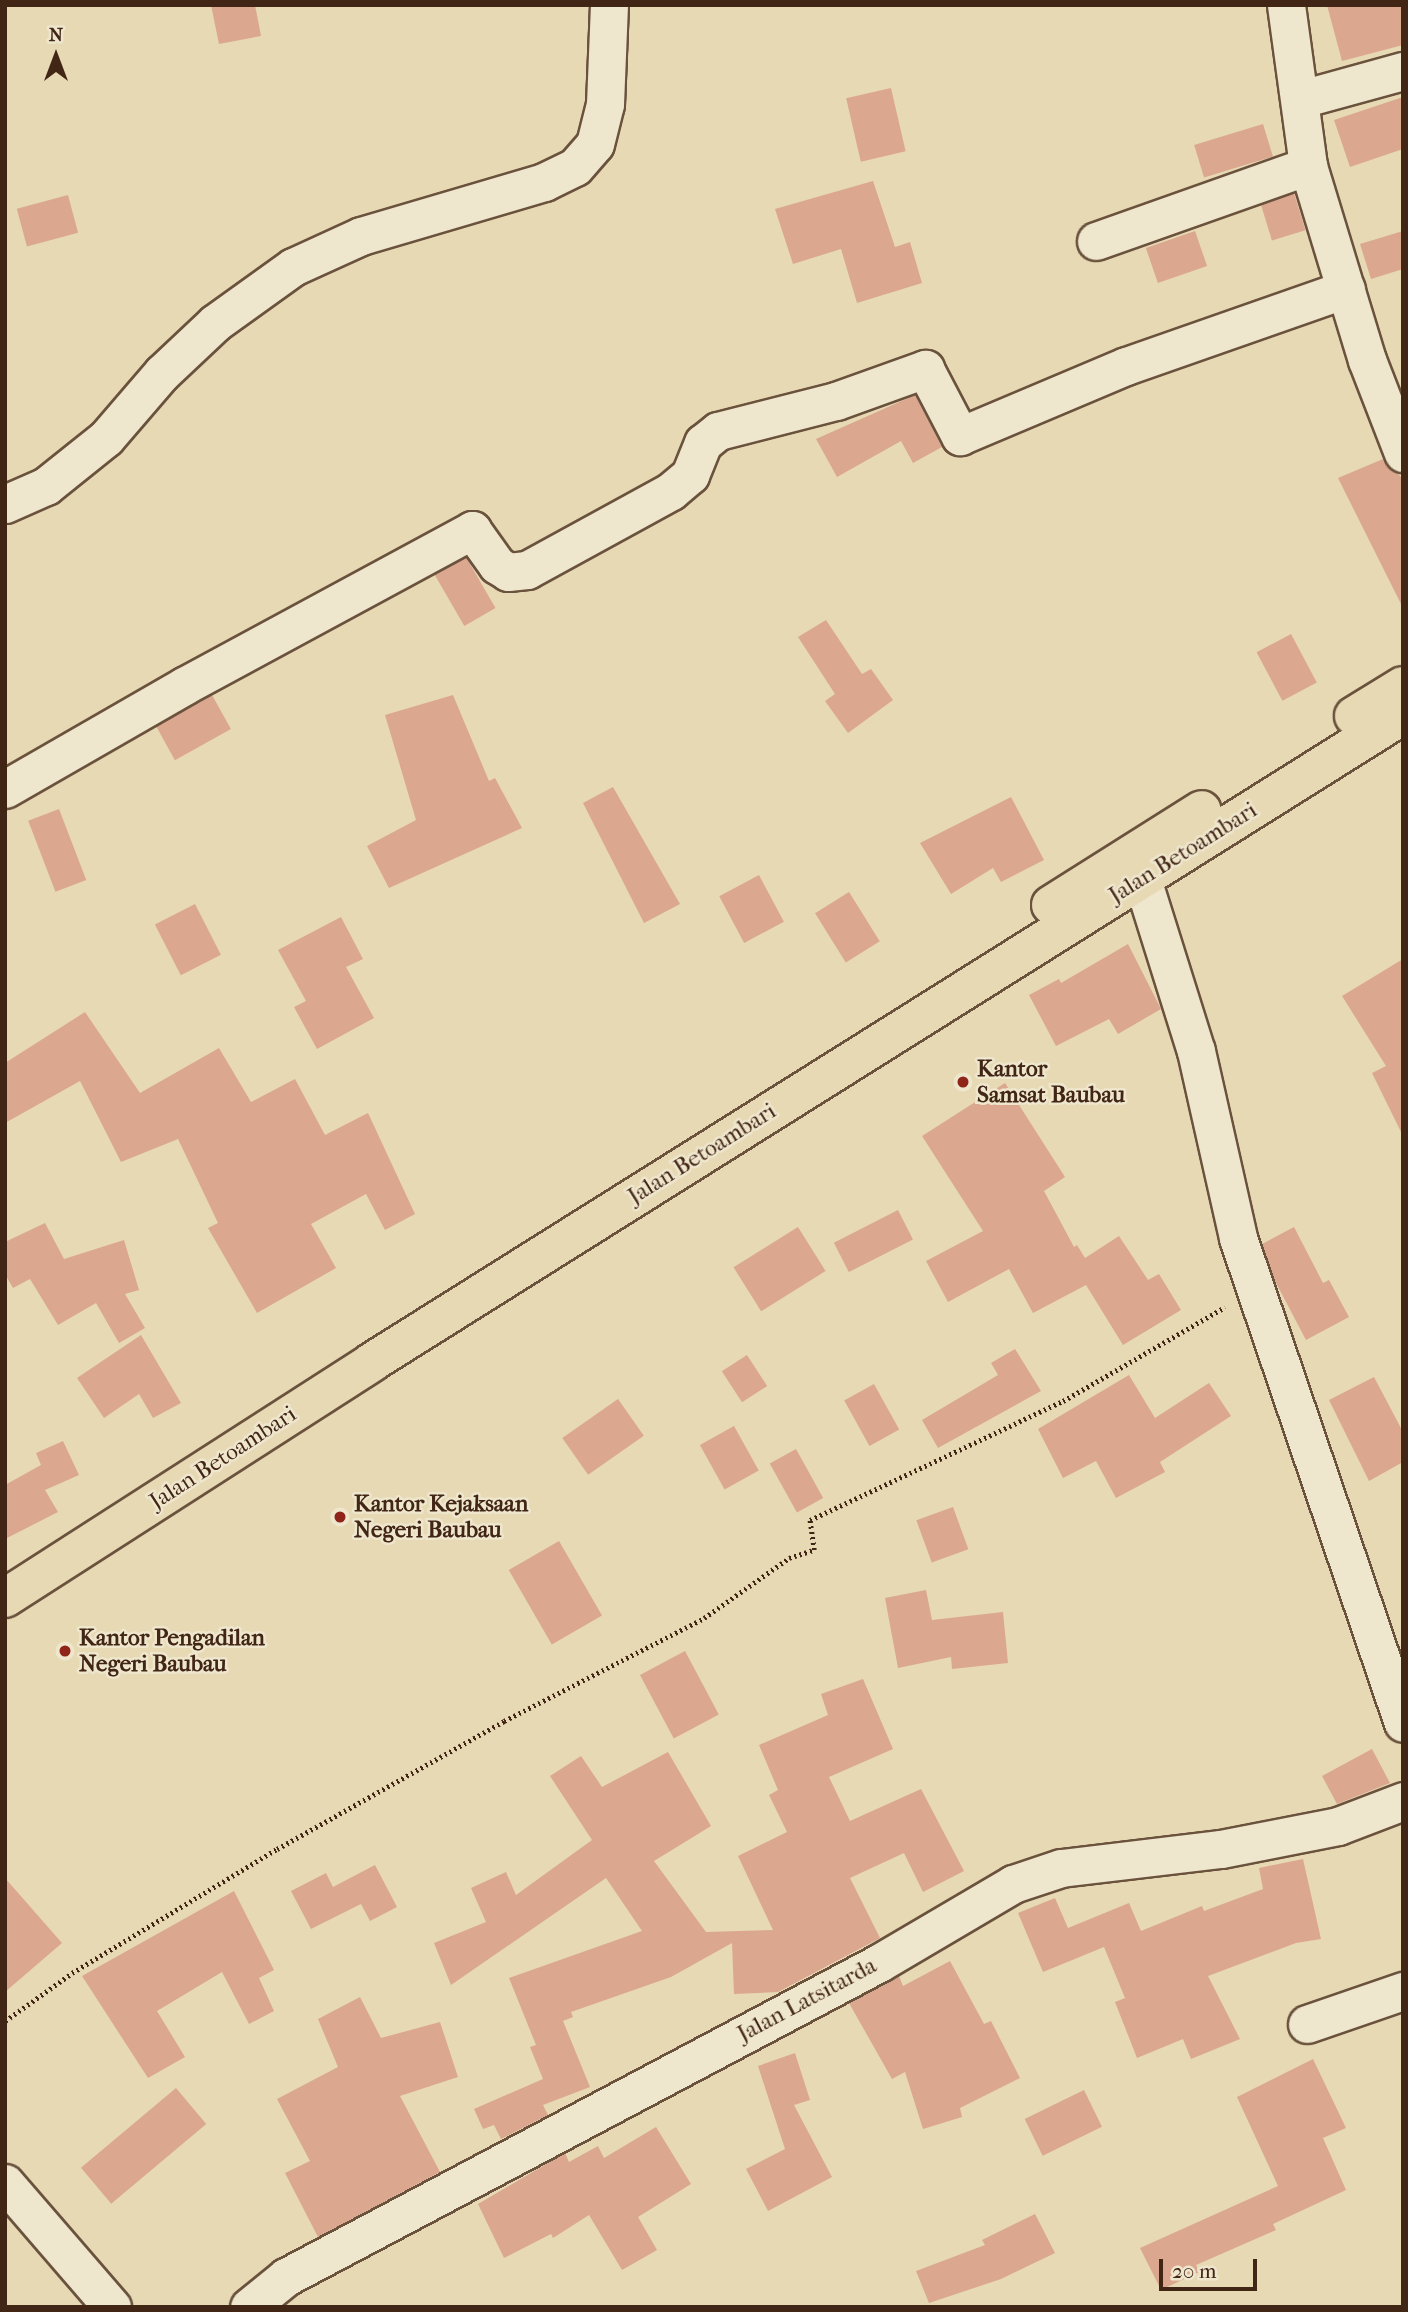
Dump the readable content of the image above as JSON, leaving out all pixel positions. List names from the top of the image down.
{
  "streets": {
    "main road": ["Jalan Betoambari"],
    "street": ["Jalan Latsitarda"]
  },
  "places": ["Kantor Samsat Baubau", "Kantor Kejaksaan Negeri Baubau", "Kantor Pengadilan Negeri Baubau"],
  "scale_bar": "20 m",
  "north": "top"
}
